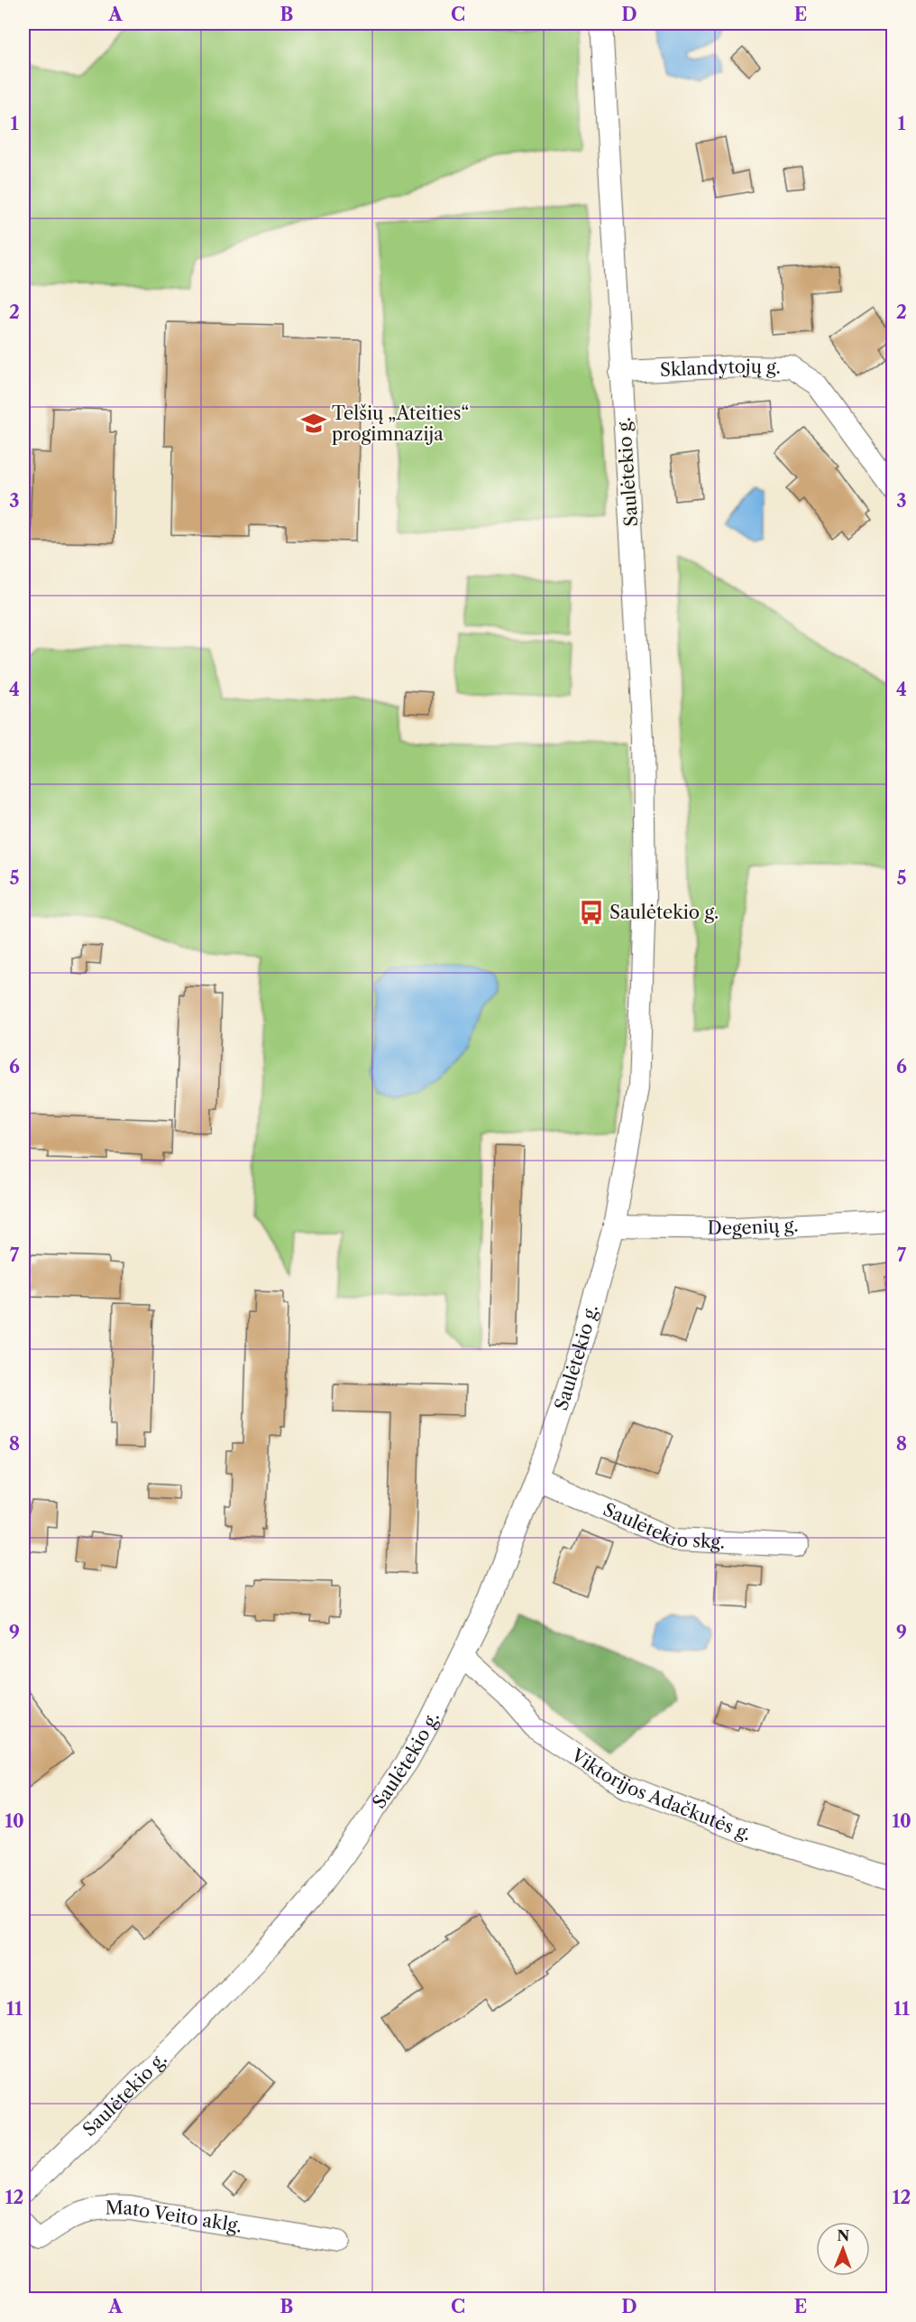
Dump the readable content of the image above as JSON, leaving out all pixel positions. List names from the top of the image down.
{
  "streets": {
    "street": [
      "Sklandytojų g.",
      "Saulėtekio g.",
      "Degenių g.",
      "Saulėtekio skg.",
      "Viktorijos Adačkutės g.",
      "Mato Veito aklg."
    ]
  },
  "crossings": [
    ["Sklandytojų g.", "Saulėtekio g."],
    ["Saulėtekio g.", "Degenių g."],
    ["Saulėtekio g.", "Saulėtekio skg."],
    ["Saulėtekio g.", "Viktorijos Adačkutės g."]
  ],
  "places": {
    "school or university": ["Telšių „Ateities“ progimnazija"],
    "bus stop": ["Saulėtekio g."]
  },
  "north": "top",
  "grid": {
    "columns": [
      "A",
      "B",
      "C",
      "D",
      "E"
    ],
    "rows": [
      "1",
      "2",
      "3",
      "4",
      "5",
      "6",
      "7",
      "8",
      "9",
      "10",
      "11",
      "12"
    ]
  }
}
